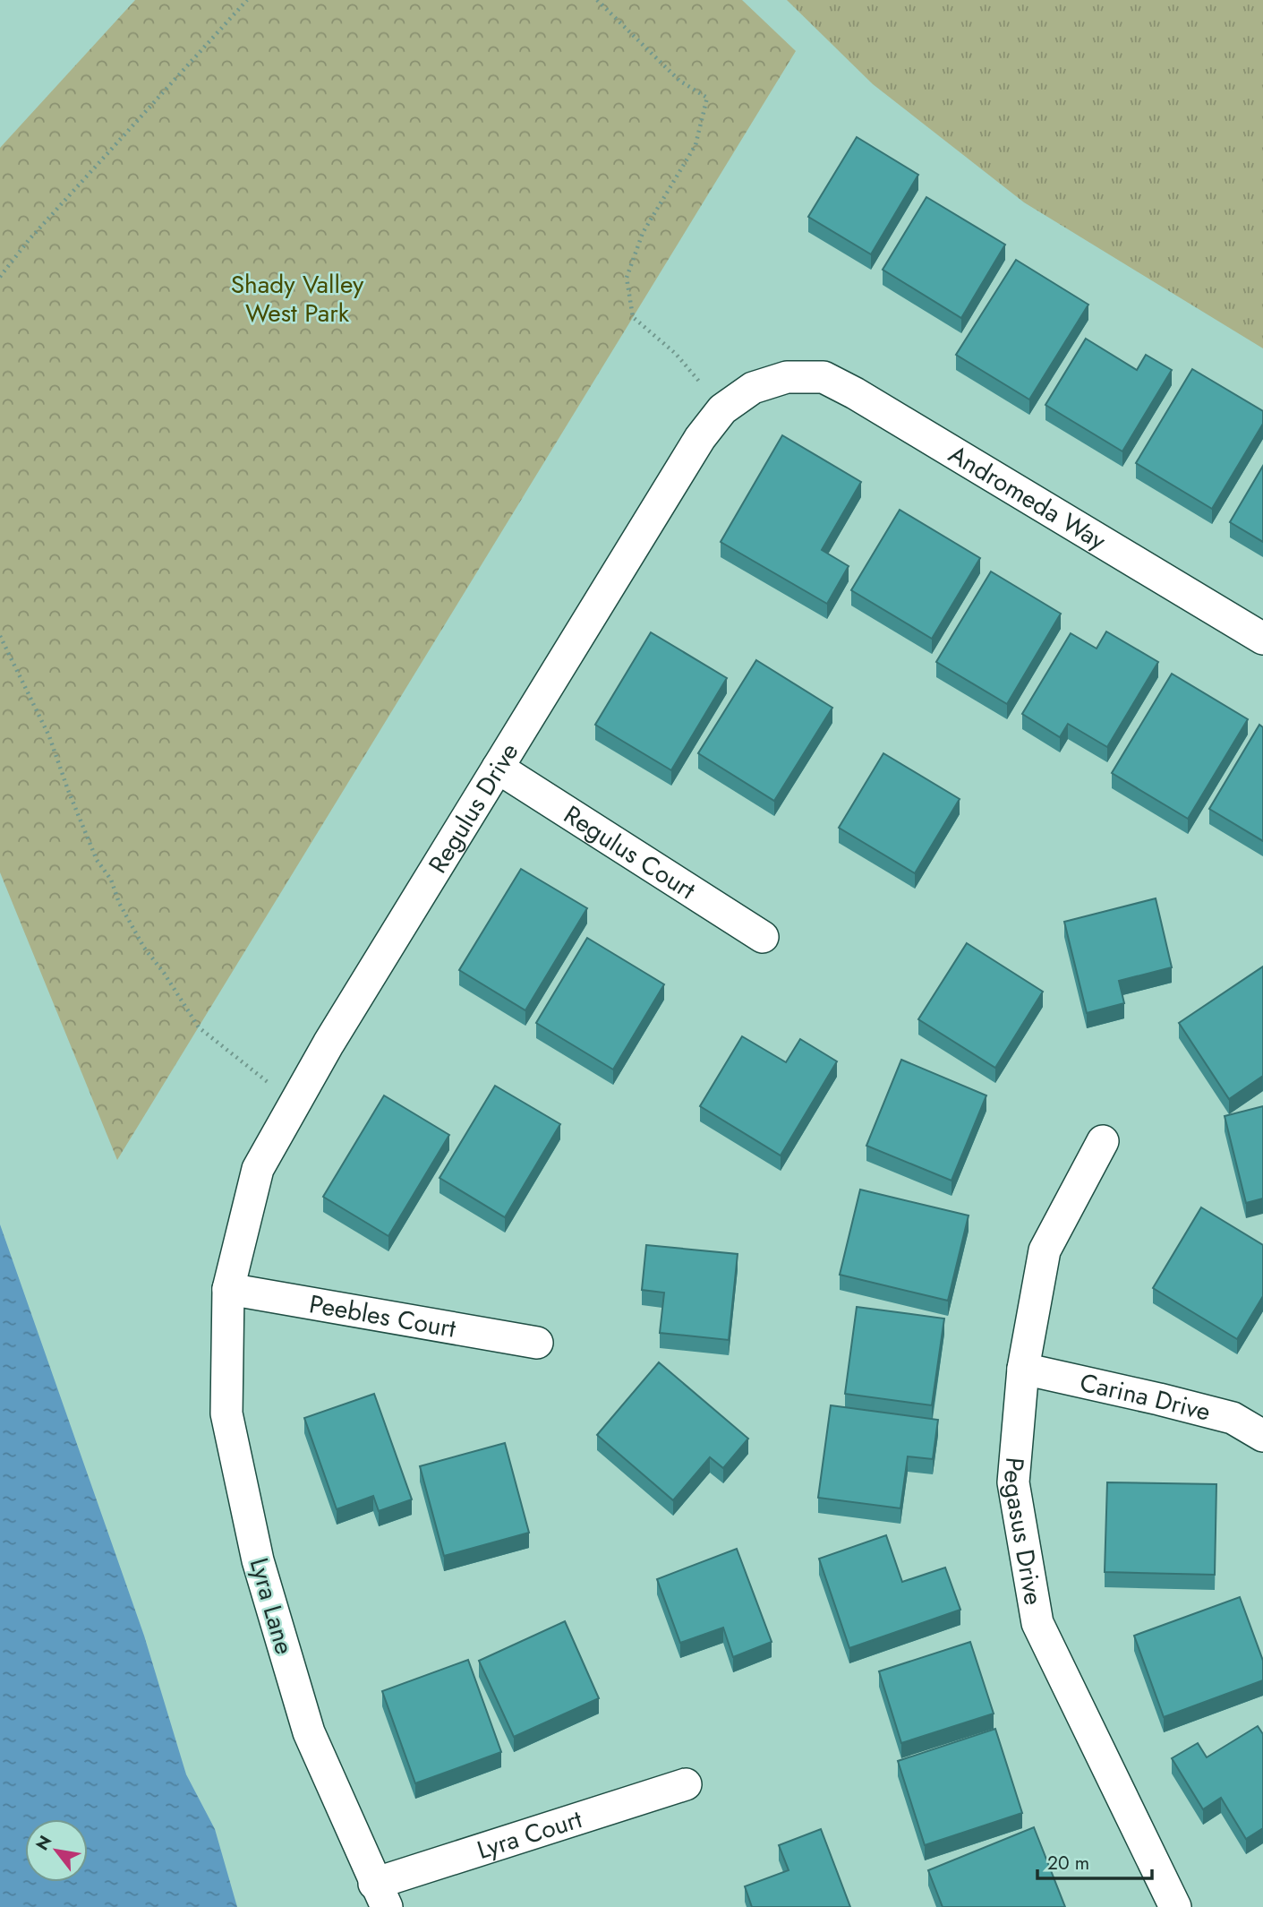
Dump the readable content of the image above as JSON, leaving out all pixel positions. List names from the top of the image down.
{
  "streets": {
    "street": [
      "Andromeda Way",
      "Regulus Drive",
      "Regulus Court",
      "Peebles Court",
      "Carina Drive",
      "Pegasus Drive",
      "Lyra Lane",
      "Lyra Court"
    ]
  },
  "crossings": [
    ["Andromeda Way", "Regulus Drive"],
    ["Regulus Drive", "Regulus Court"],
    ["Regulus Drive", "Peebles Court"],
    ["Regulus Drive", "Lyra Lane"],
    ["Peebles Court", "Lyra Lane"],
    ["Carina Drive", "Pegasus Drive"],
    ["Lyra Lane", "Lyra Court"]
  ],
  "parks": ["Shady Valley West Park"],
  "scale_bar": "20 m",
  "north": "top left"
}
